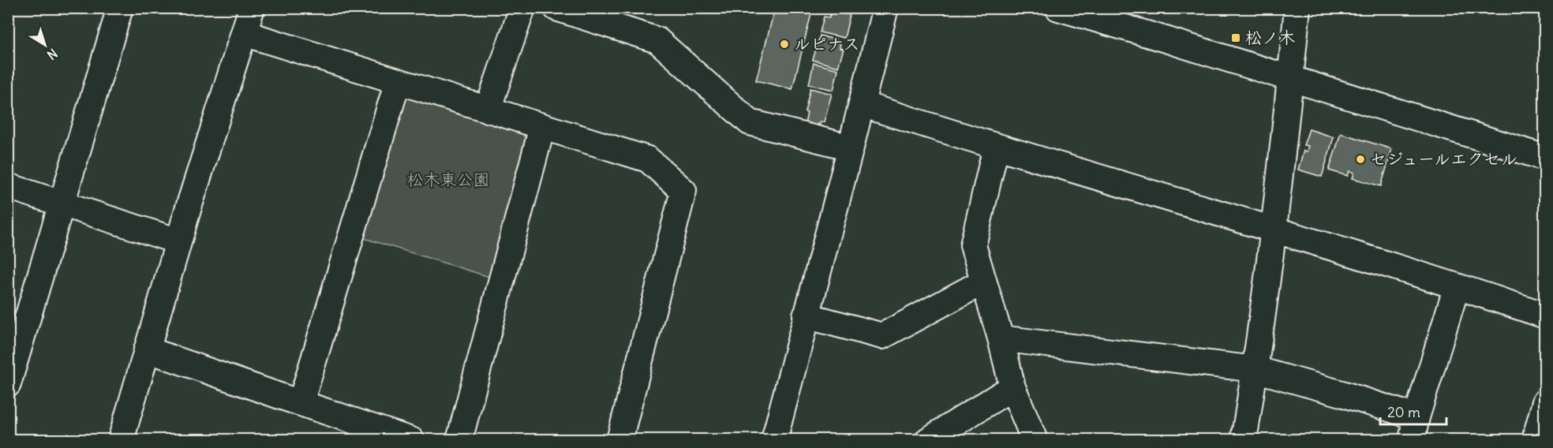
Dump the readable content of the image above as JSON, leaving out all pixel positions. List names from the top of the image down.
{
  "parks": ["松木東公園"],
  "places": {
    "transit": ["松ノ木"],
    "other": ["ルピナス", "セジュールエクセル"]
  },
  "scale_bar": "20 m",
  "north": "bottom right"
}
